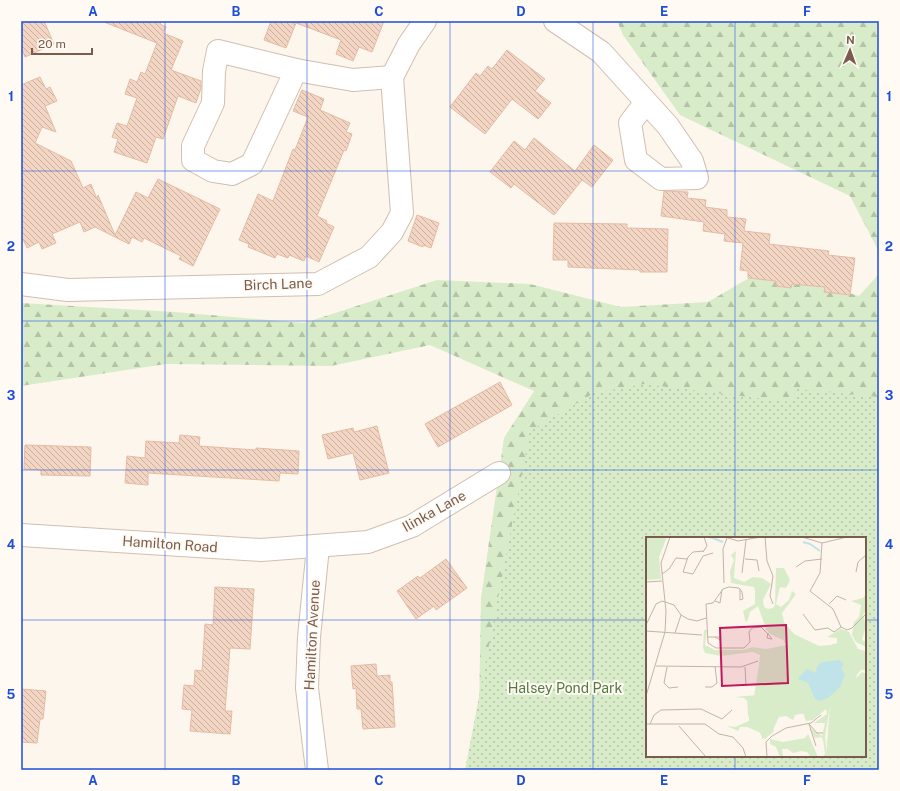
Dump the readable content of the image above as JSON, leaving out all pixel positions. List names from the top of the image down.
{
  "streets": {
    "street": [
      "Birch Lane",
      "Ilinka Lane",
      "Hamilton Road",
      "Hamilton Avenue"
    ]
  },
  "crossings": [
    ["Ilinka Lane", "Hamilton Road"],
    ["Ilinka Lane", "Hamilton Avenue"],
    ["Hamilton Road", "Hamilton Avenue"]
  ],
  "parks": ["Halsey Pond Park"],
  "scale_bar": "20 m",
  "north": "top",
  "grid": {
    "columns": [
      "A",
      "B",
      "C",
      "D",
      "E",
      "F"
    ],
    "rows": [
      "1",
      "2",
      "3",
      "4",
      "5"
    ]
  }
}
